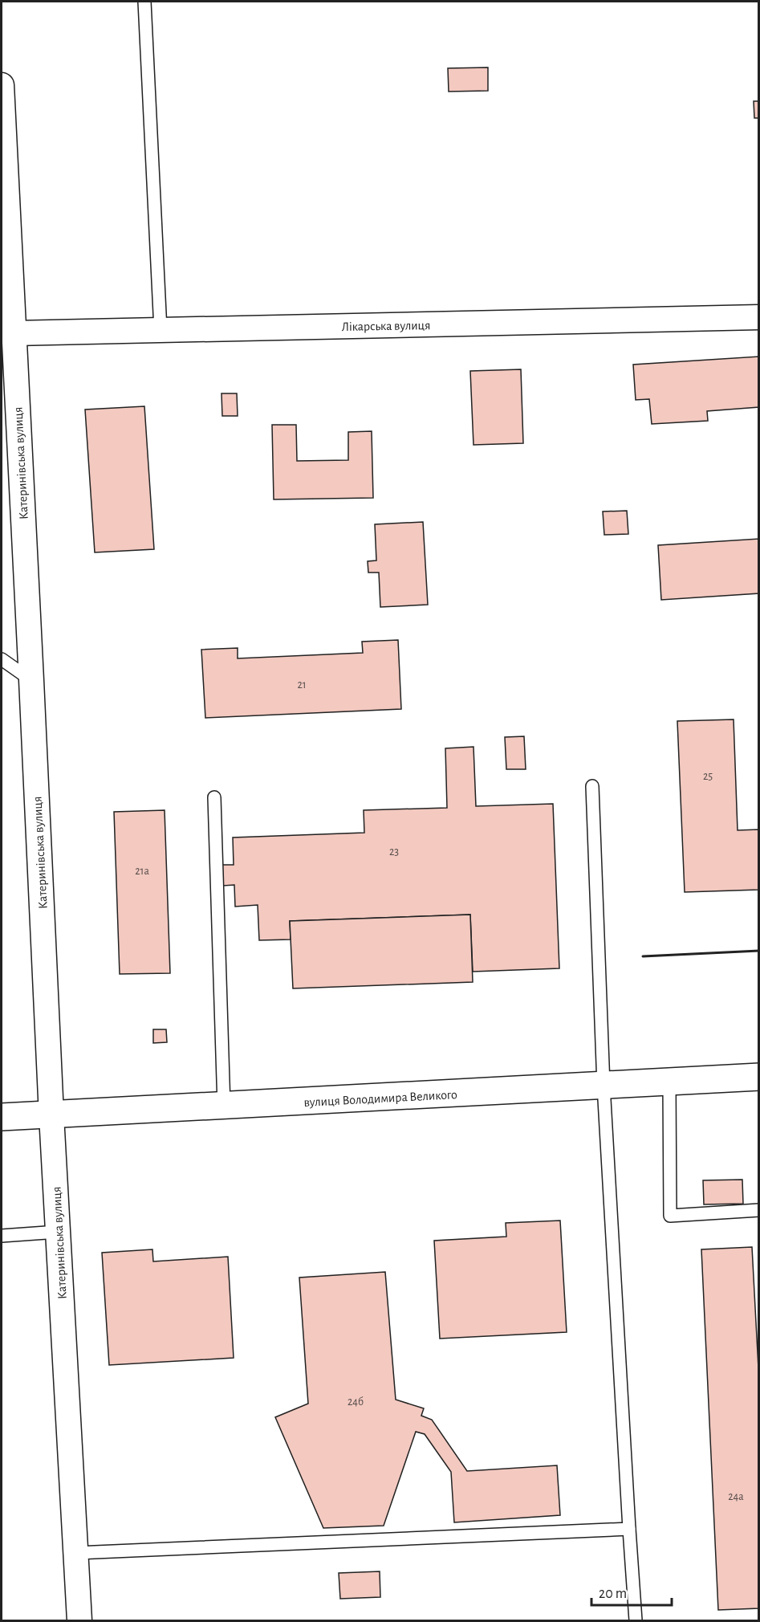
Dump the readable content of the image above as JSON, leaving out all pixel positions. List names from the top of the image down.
{
  "streets": {
    "main road": ["вулиця Володимира Великого"],
    "street": ["Лікарська вулиця", "Катеринівська вулиця"]
  },
  "crossings": [
    ["Лікарська вулиця", "Катеринівська вулиця"],
    ["Катеринівська вулиця", "вулиця Володимира Великого"]
  ],
  "house_numbers": [
    "21",
    "25",
    "23",
    "21а",
    "24б",
    "24а"
  ],
  "scale_bar": "20 m"
}
